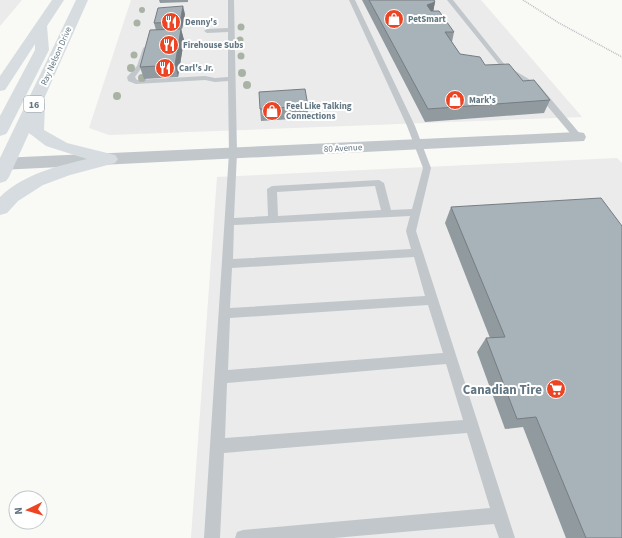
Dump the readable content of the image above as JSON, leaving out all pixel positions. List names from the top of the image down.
{
  "streets": {
    "highway": ["Ray Nelson Drive", "16"],
    "street": ["80 Avenue"]
  },
  "crossings": [
    ["Ray Nelson Drive", "80 Avenue"]
  ],
  "places": {
    "shop": ["PetSmart", "Mark's", "Feel Like Talking Connections"],
    "restaurant": ["Denny's", "Firehouse Subs", "Carl's Jr."],
    "supermarket": ["Canadian Tire"]
  },
  "north": "left"
}
